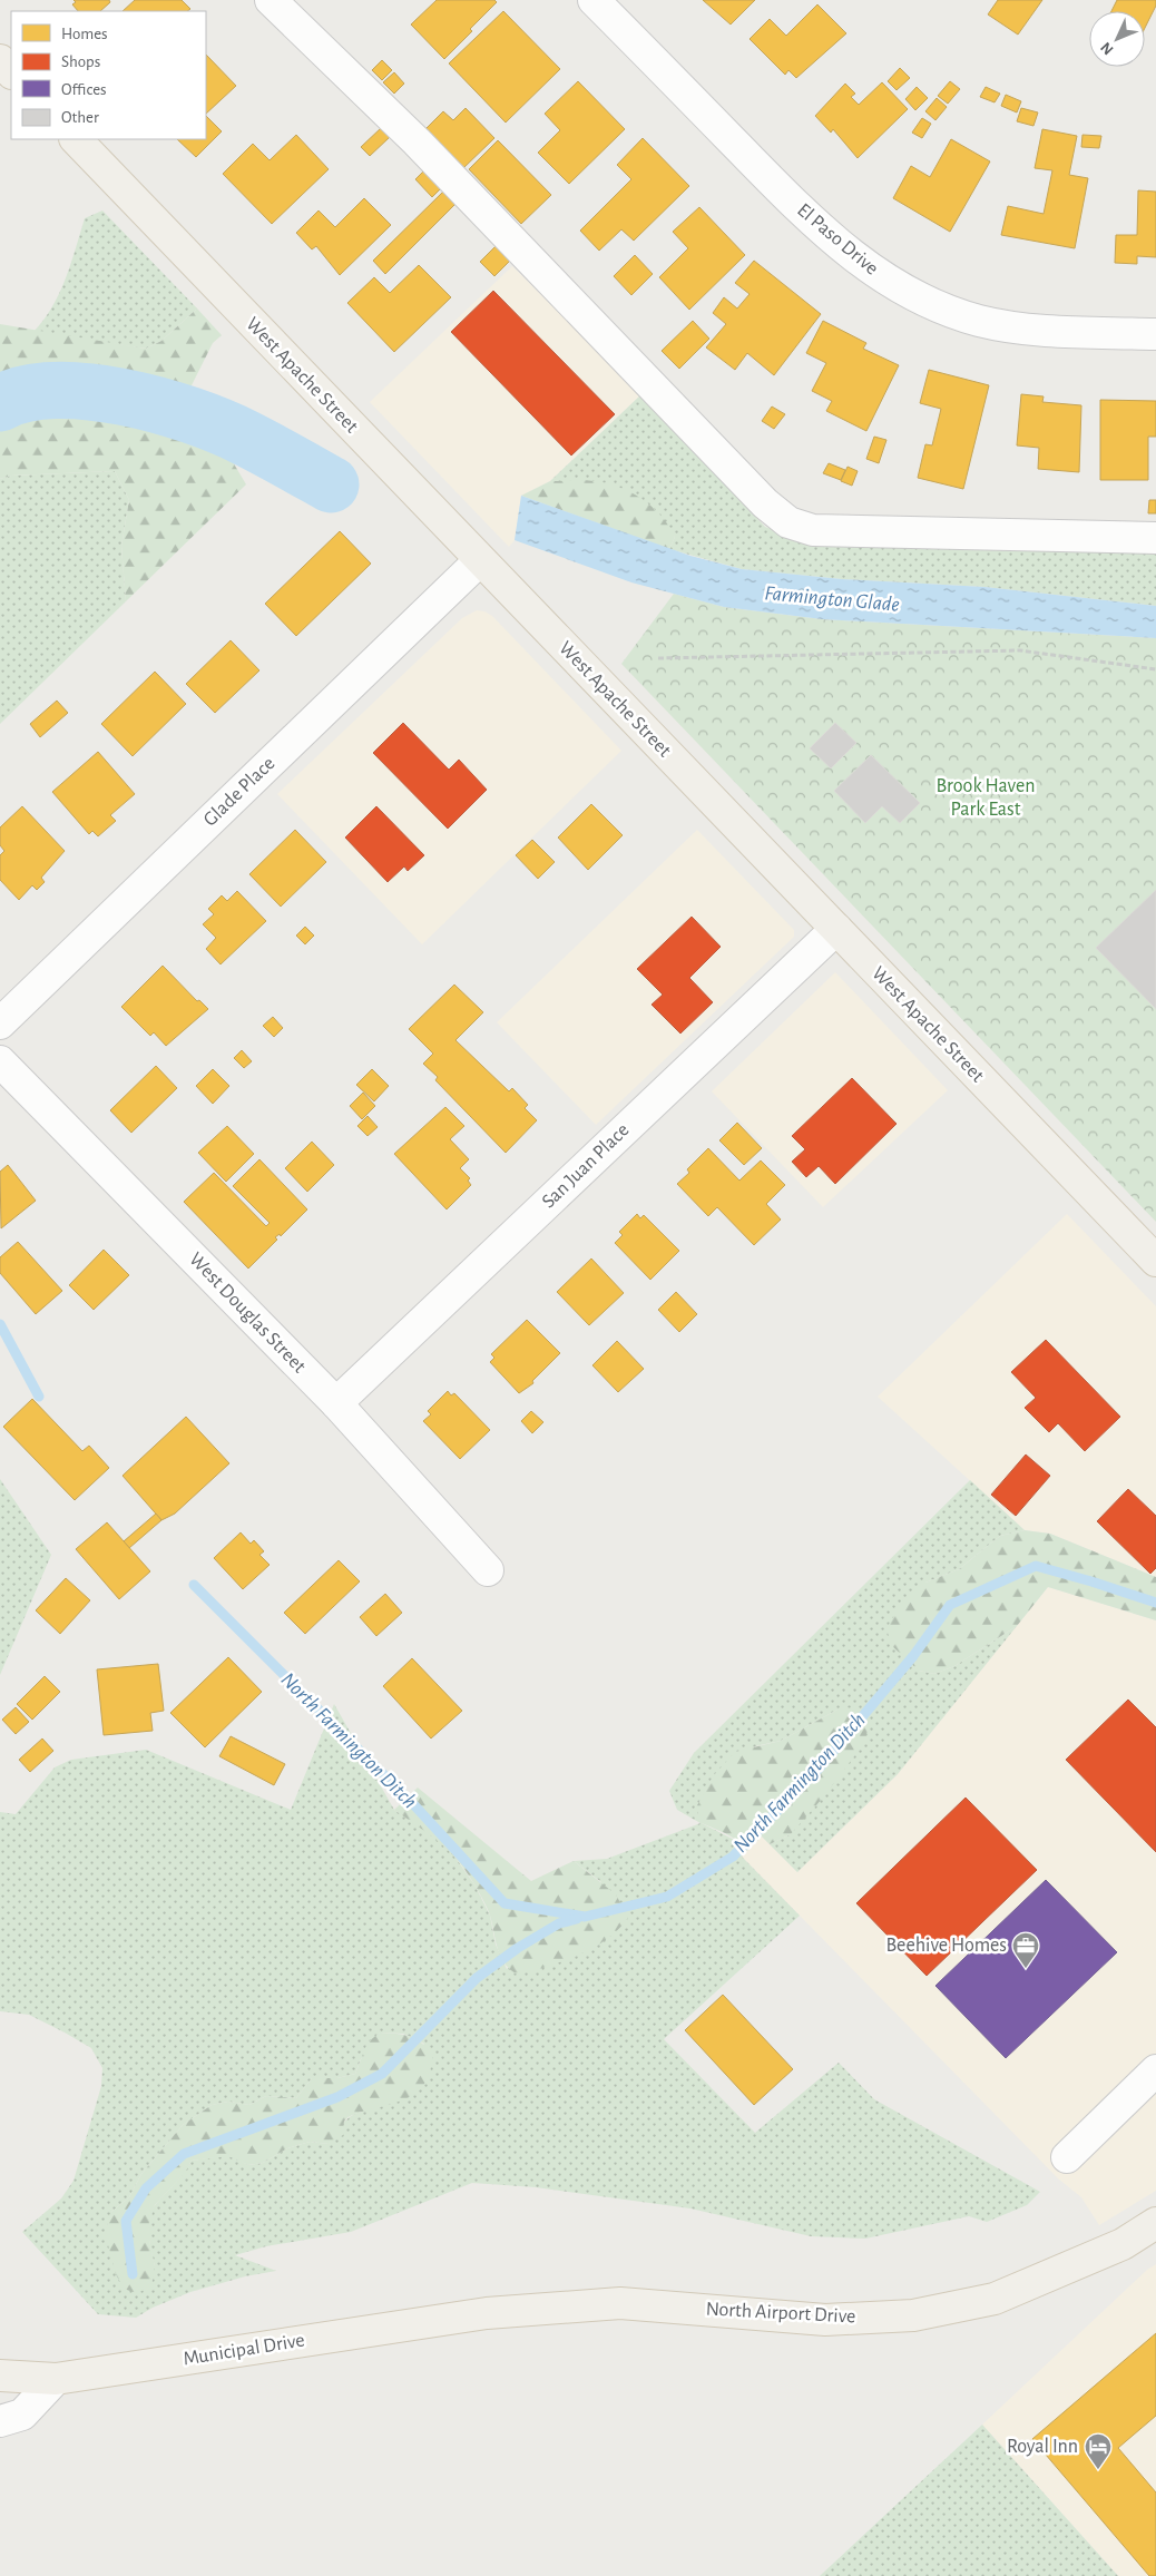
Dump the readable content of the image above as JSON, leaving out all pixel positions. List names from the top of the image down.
{
  "streets": {
    "main road": ["West Apache Street", "North Airport Drive", "Municipal Drive"],
    "street": [
      "El Paso Drive",
      "Glade Place",
      "San Juan Place",
      "West Douglas Street"
    ]
  },
  "crossings": [
    ["West Apache Street", "Glade Place"],
    ["West Apache Street", "San Juan Place"],
    ["San Juan Place", "West Douglas Street"],
    ["North Airport Drive", "Municipal Drive"]
  ],
  "water": ["Farmington Glade", "North Farmington Ditch"],
  "parks": ["Brook Haven Park East"],
  "places": {
    "office": ["Beehive Homes"],
    "hotel": ["Royal Inn"]
  },
  "legend": [
    "Homes",
    "Shops",
    "Offices",
    "Other"
  ],
  "north": "bottom left"
}
